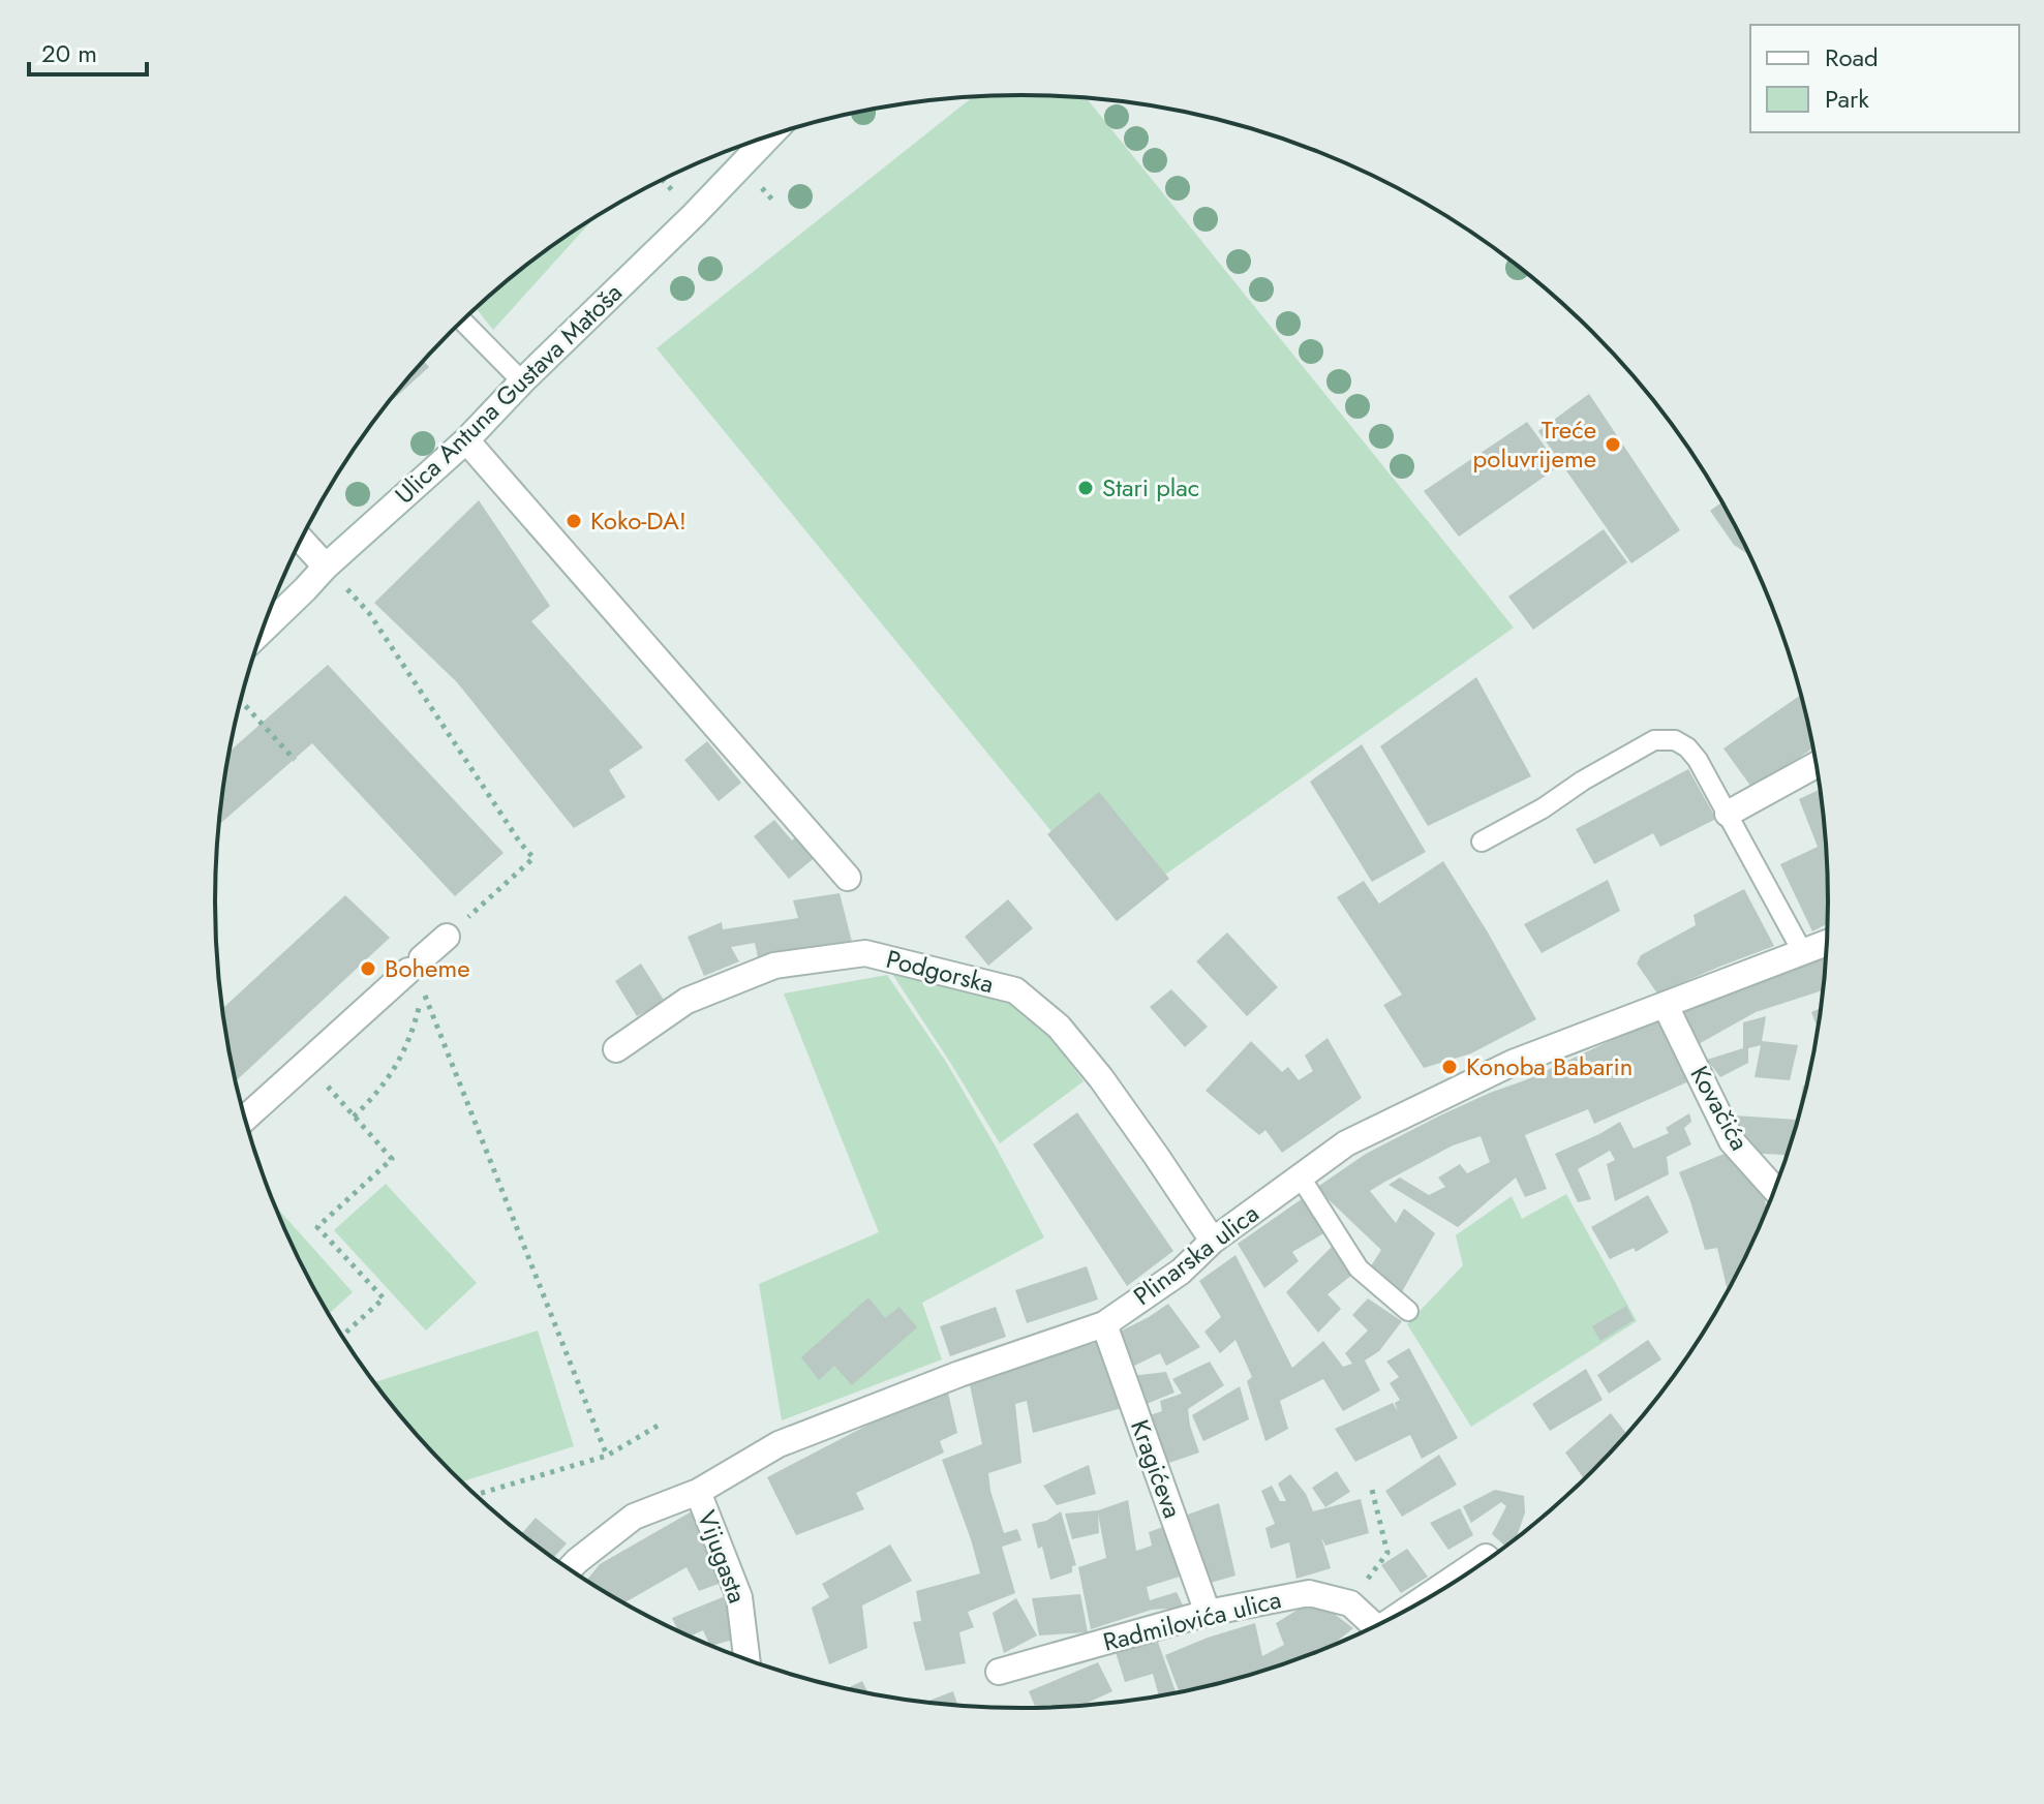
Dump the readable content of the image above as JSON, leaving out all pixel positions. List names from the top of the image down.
{
  "streets": {
    "street": [
      "Ulica Antuna Gustava Matoša",
      "Podgorska",
      "Kovačića",
      "Plinarska ulica",
      "Kragićeva",
      "Vijugasta",
      "Radmilovića ulica"
    ]
  },
  "crossings": [
    ["Podgorska", "Plinarska ulica"],
    ["Kovačića", "Plinarska ulica"],
    ["Plinarska ulica", "Kragićeva"],
    ["Plinarska ulica", "Vijugasta"],
    ["Kragićeva", "Radmilovića ulica"]
  ],
  "places": [
    "Treće poluvrijeme",
    "Stari plac",
    "Koko-DA!",
    "Boheme",
    "Konoba Babarin"
  ],
  "legend": ["Road", "Park"],
  "scale_bar": "20 m"
}
